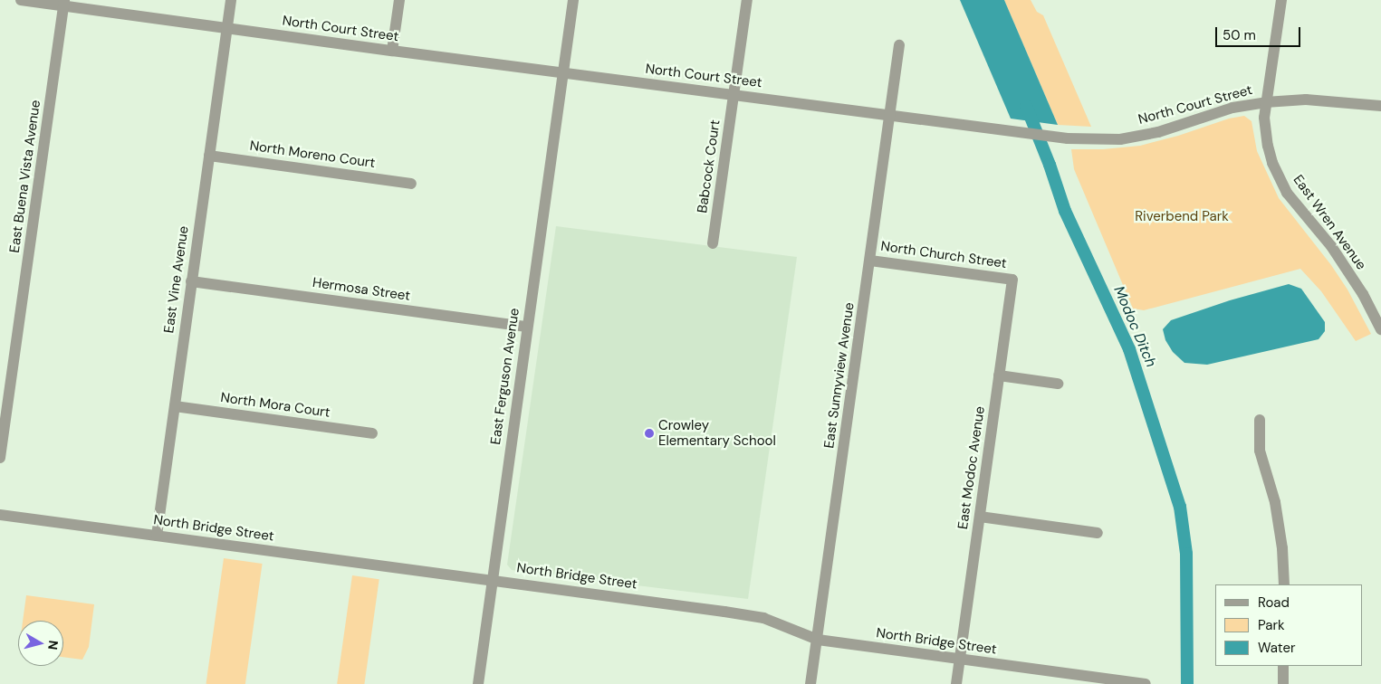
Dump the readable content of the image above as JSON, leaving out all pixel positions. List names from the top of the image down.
{
  "streets": {
    "street": [
      "North Court Street",
      "North Moreno Court",
      "Babcock Court",
      "East Buena Vista Avenue",
      "East Wren Avenue",
      "North Church Street",
      "East Vine Avenue",
      "Hermosa Street",
      "East Sunnyview Avenue",
      "East Ferguson Avenue",
      "North Mora Court",
      "East Modoc Avenue",
      "North Bridge Street"
    ]
  },
  "crossings": [
    ["North Court Street", "Babcock Court"],
    ["North Court Street", "East Buena Vista Avenue"],
    ["North Court Street", "East Wren Avenue"],
    ["North Court Street", "East Vine Avenue"],
    ["North Court Street", "East Sunnyview Avenue"],
    ["North Court Street", "East Ferguson Avenue"],
    ["North Moreno Court", "East Vine Avenue"],
    ["North Church Street", "East Sunnyview Avenue"],
    ["North Church Street", "East Modoc Avenue"],
    ["East Vine Avenue", "Hermosa Street"],
    ["East Vine Avenue", "North Mora Court"],
    ["East Vine Avenue", "North Bridge Street"],
    ["Hermosa Street", "East Ferguson Avenue"],
    ["East Sunnyview Avenue", "North Bridge Street"],
    ["East Ferguson Avenue", "North Bridge Street"],
    ["East Modoc Avenue", "North Bridge Street"]
  ],
  "water": ["Modoc Ditch"],
  "parks": ["Riverbend Park"],
  "places": ["Crowley Elementary School"],
  "legend": ["Road", "Park", "Water"],
  "scale_bar": "50 m",
  "north": "right"
}
